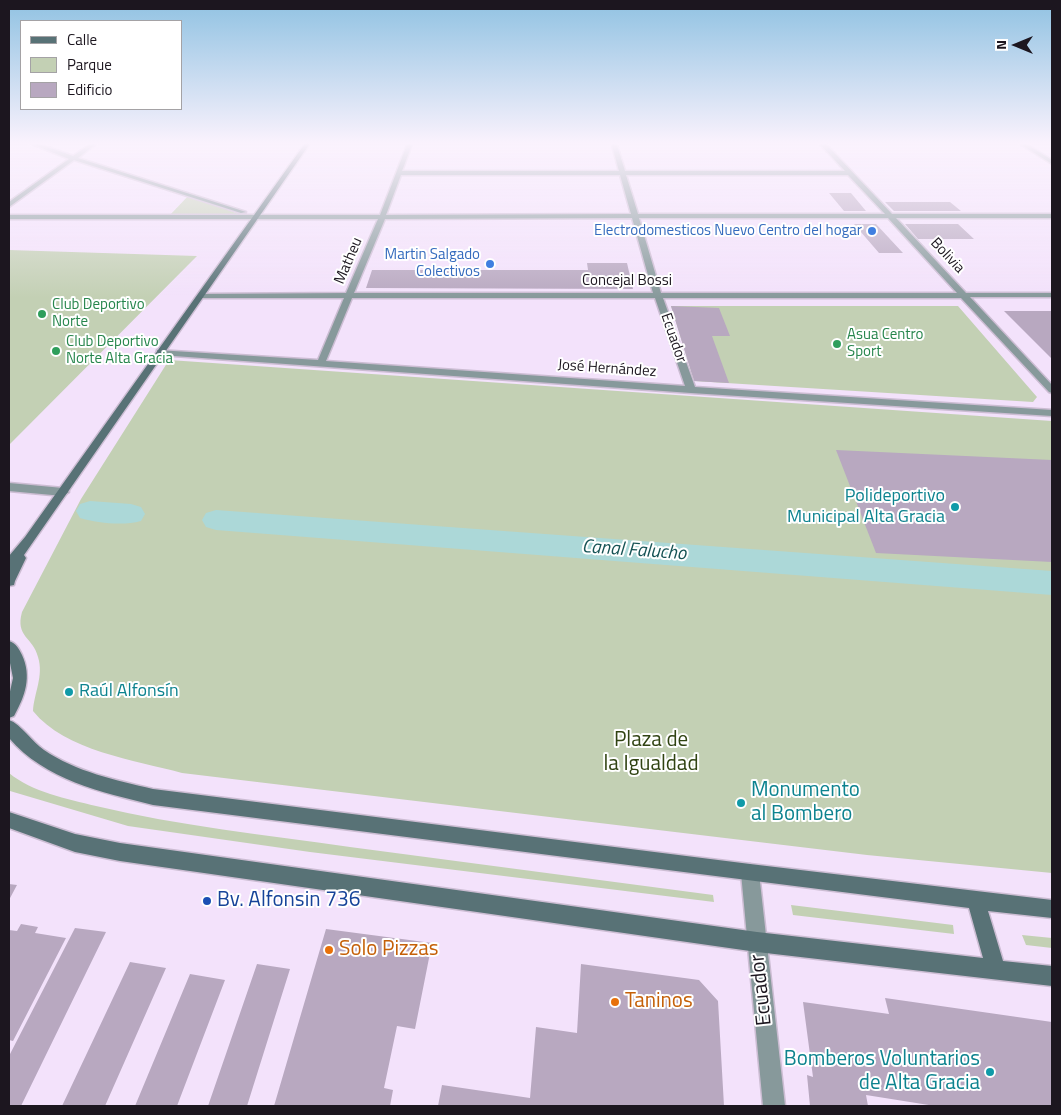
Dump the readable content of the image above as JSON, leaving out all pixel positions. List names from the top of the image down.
{
  "streets": {
    "street": [
      "Bolivia",
      "Matheu",
      "Concejal Bossi",
      "Ecuador",
      "José Hernández"
    ]
  },
  "crossings": [
    ["Bolivia", "Concejal Bossi"],
    ["Matheu", "Concejal Bossi"],
    ["Matheu", "José Hernández"],
    ["Concejal Bossi", "Ecuador"],
    ["Ecuador", "José Hernández"]
  ],
  "water": ["Canal Falucho"],
  "parks": ["Plaza de la Igualdad"],
  "places": [
    "Electrodomesticos Nuevo Centro del hogar",
    "Martin Salgado Colectivos",
    "Club Deportivo Norte",
    "Asua Centro Sport",
    "Club Deportivo Norte Alta Gracia",
    "Polideportivo Municipal Alta Gracia",
    "Raúl Alfonsín",
    "Monumento al Bombero",
    "Bv. Alfonsin 736",
    "Solo Pizzas",
    "Taninos",
    "Bomberos Voluntarios de Alta Gracia"
  ],
  "legend": ["Calle", "Parque", "Edificio"],
  "north": "left"
}
